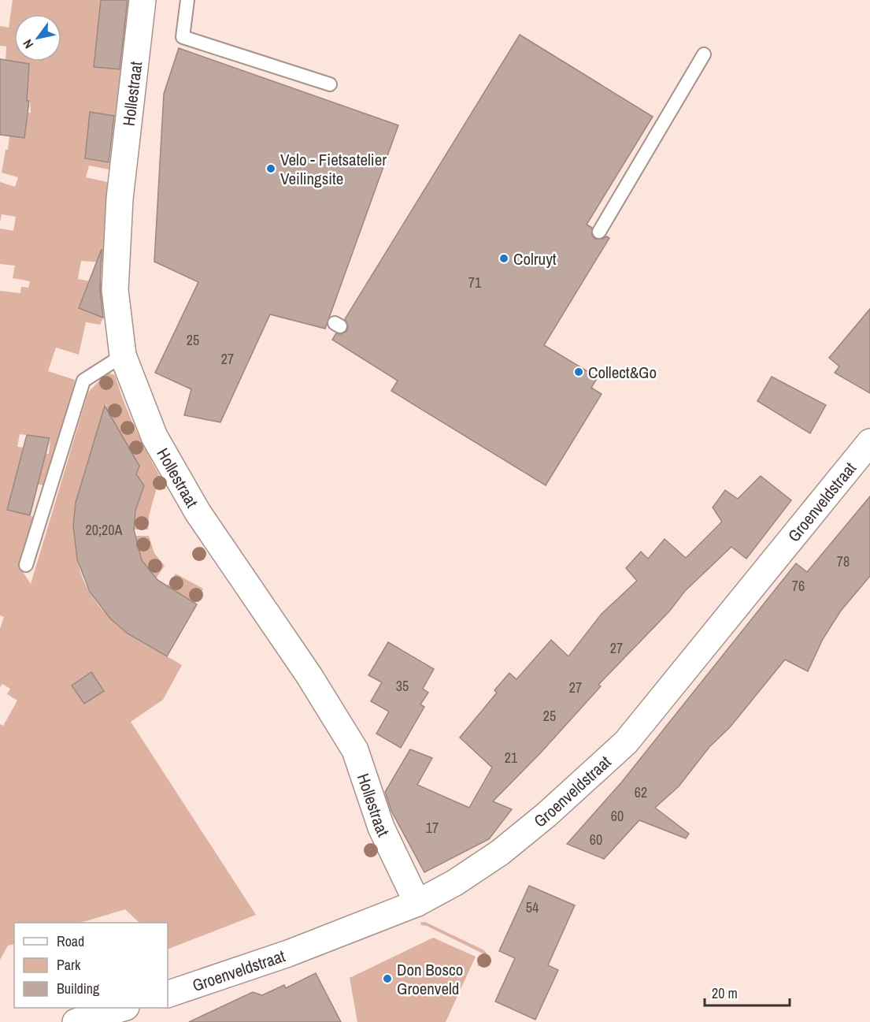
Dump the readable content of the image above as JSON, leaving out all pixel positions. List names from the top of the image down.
{
  "streets": {
    "street": ["Hollestraat", "Groenveldstraat"]
  },
  "crossings": [
    ["Hollestraat", "Groenveldstraat"]
  ],
  "places": [
    "Velo - Fietsatelier Veilingsite",
    "Colruyt",
    "Collect&Go",
    "Don Bosco Groenveld"
  ],
  "house_numbers": [
    "71",
    "25",
    "27",
    "20;20A",
    "78",
    "76",
    "27",
    "35",
    "27",
    "25",
    "21",
    "62",
    "60",
    "17",
    "60",
    "54"
  ],
  "legend": ["Road", "Park", "Building"],
  "scale_bar": "20 m",
  "north": "bottom left"
}
